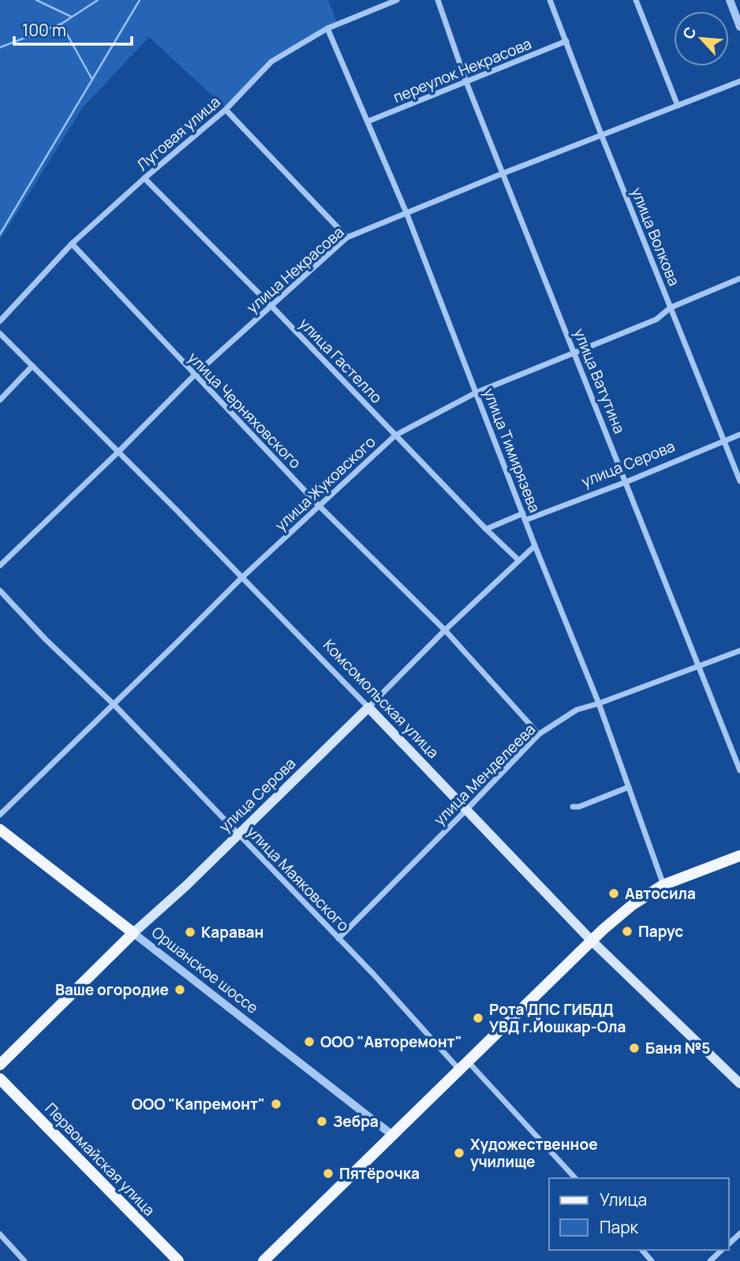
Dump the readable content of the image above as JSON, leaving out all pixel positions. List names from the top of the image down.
{
  "streets": {
    "main road": [
      "улица Серова",
      "Комсомольская улица",
      "Оршанское шоссе",
      "Первомайская улица"
    ],
    "street": [
      "переулок Некрасова",
      "Луговая улица",
      "улица Волкова",
      "улица Некрасова",
      "улица Гастелло",
      "улица Ватутина",
      "улица Черняховского",
      "улица Тимирязева",
      "улица Жуковского",
      "улица Менделеева",
      "улица Маяковского"
    ]
  },
  "crossings": [
    ["переулок Некрасова", "улица Волкова"],
    ["переулок Некрасова", "улица Ватутина"],
    ["переулок Некрасова", "улица Тимирязева"],
    ["Луговая улица", "улица Гастелло"],
    ["Луговая улица", "улица Черняховского"],
    ["Луговая улица", "улица Тимирязева"],
    ["улица Волкова", "улица Некрасова"],
    ["улица Волкова", "улица Серова"],
    ["улица Волкова", "улица Жуковского"],
    ["улица Некрасова", "улица Гастелло"],
    ["улица Некрасова", "улица Ватутина"],
    ["улица Некрасова", "улица Черняховского"],
    ["улица Некрасова", "улица Тимирязева"],
    ["улица Некрасова", "Комсомольская улица"],
    ["улица Гастелло", "улица Серова"],
    ["улица Гастелло", "улица Жуковского"],
    ["улица Ватутина", "улица Серова"],
    ["улица Ватутина", "улица Жуковского"],
    ["улица Ватутина", "улица Менделеева"],
    ["улица Черняховского", "улица Серова"],
    ["улица Черняховского", "улица Жуковского"],
    ["улица Черняховского", "улица Менделеева"],
    ["улица Тимирязева", "улица Серова"],
    ["улица Тимирязева", "улица Жуковского"],
    ["улица Тимирязева", "улица Менделеева"],
    ["улица Серова", "Комсомольская улица"],
    ["улица Серова", "улица Маяковского"],
    ["улица Серова", "Оршанское шоссе"],
    ["улица Жуковского", "Комсомольская улица"],
    ["улица Жуковского", "улица Маяковского"],
    ["Комсомольская улица", "улица Менделеева"],
    ["улица Менделеева", "улица Маяковского"]
  ],
  "places": [
    "Автосила",
    "Парус",
    "Караван",
    "Ваше огородие",
    "Рота ДПС ГИБДД УВД г.Йошкар-Ола",
    "ООО \"Авторемонт\"",
    "Баня №5",
    "ООО \"Капремонт\"",
    "Зебра",
    "Художественное училище",
    "Пятёрочка"
  ],
  "legend": ["Улица", "Парк"],
  "scale_bar": "100 m",
  "north": "top left"
}
